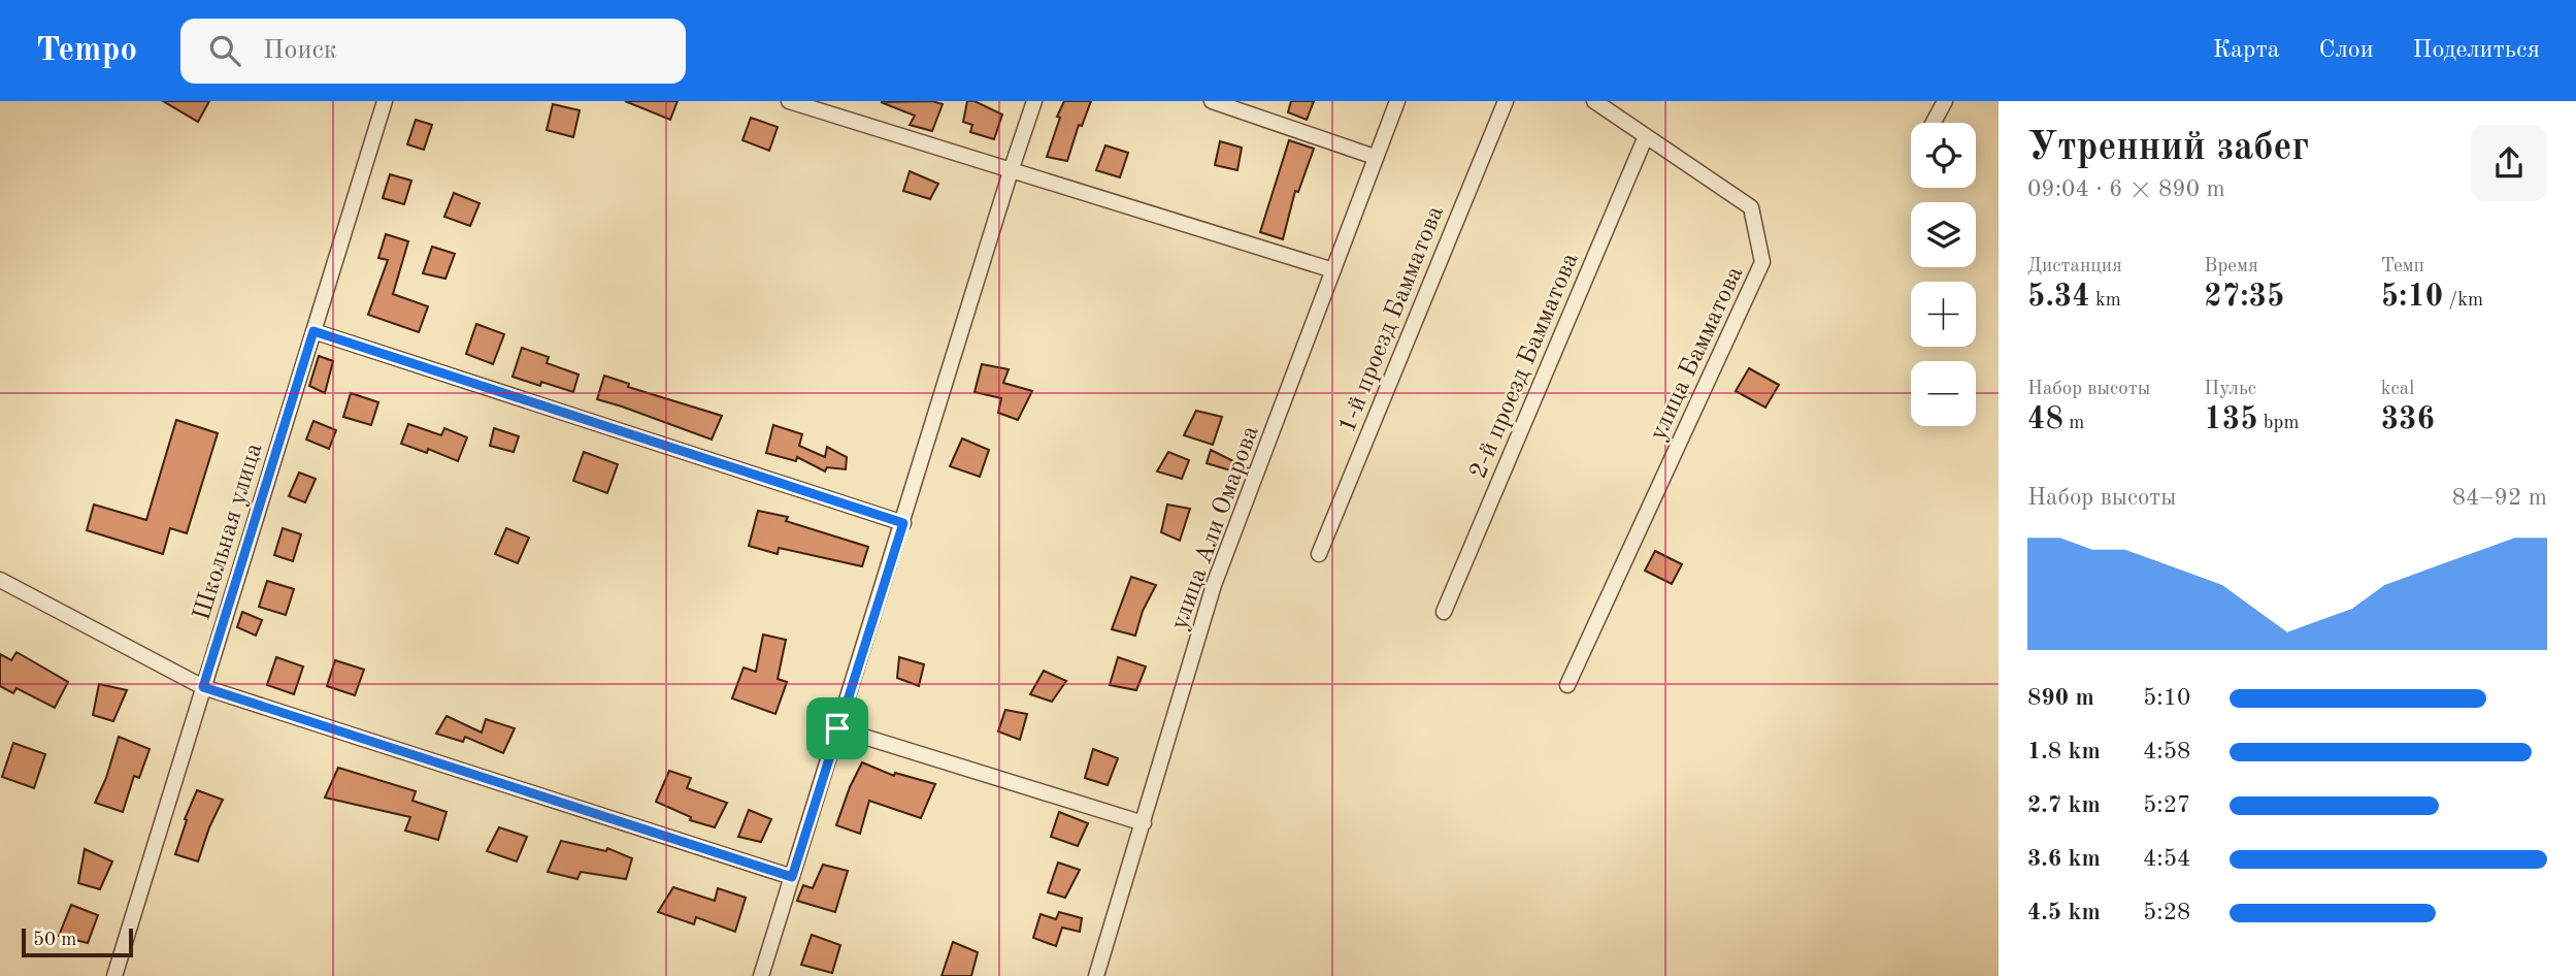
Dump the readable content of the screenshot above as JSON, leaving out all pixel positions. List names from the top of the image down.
{
  "streets": {
    "street": [
      "1-й проезд Бамматова",
      "улица Бамматова",
      "2-й проезд Бамматова",
      "улица Али Омарова",
      "Школьная улица"
    ]
  },
  "crossings": [
    ["улица Бамматова", "2-й проезд Бамматова"]
  ],
  "scale_bar": "50 m",
  "page": {
    "header": "Tempo",
    "search": "Поиск",
    "nav": ["Карта", "Слои", "Поделиться"],
    "heading": ["Утренний забег", "09:04 · 6 × 890 m"],
    "map_buttons": ["+", "−"],
    "stats": [
      ["Дистанция", "5.34 km"],
      ["Время", "27:35"],
      ["Темп", "5:10 /km"],
      ["Набор высоты", "48 m"],
      ["Пульс", "135 bpm"],
      ["kcal", "336"]
    ],
    "chart": ["Набор высоты", "84–92 m"],
    "list": [
      {
        "name": "890 m",
        "note": "5:10"
      },
      {
        "name": "1.8 km",
        "note": "4:58"
      },
      {
        "name": "2.7 km",
        "note": "5:27"
      },
      {
        "name": "3.6 km",
        "note": "4:54"
      },
      {
        "name": "4.5 km",
        "note": "5:28"
      }
    ],
    "scale": "50 m"
  }
}
